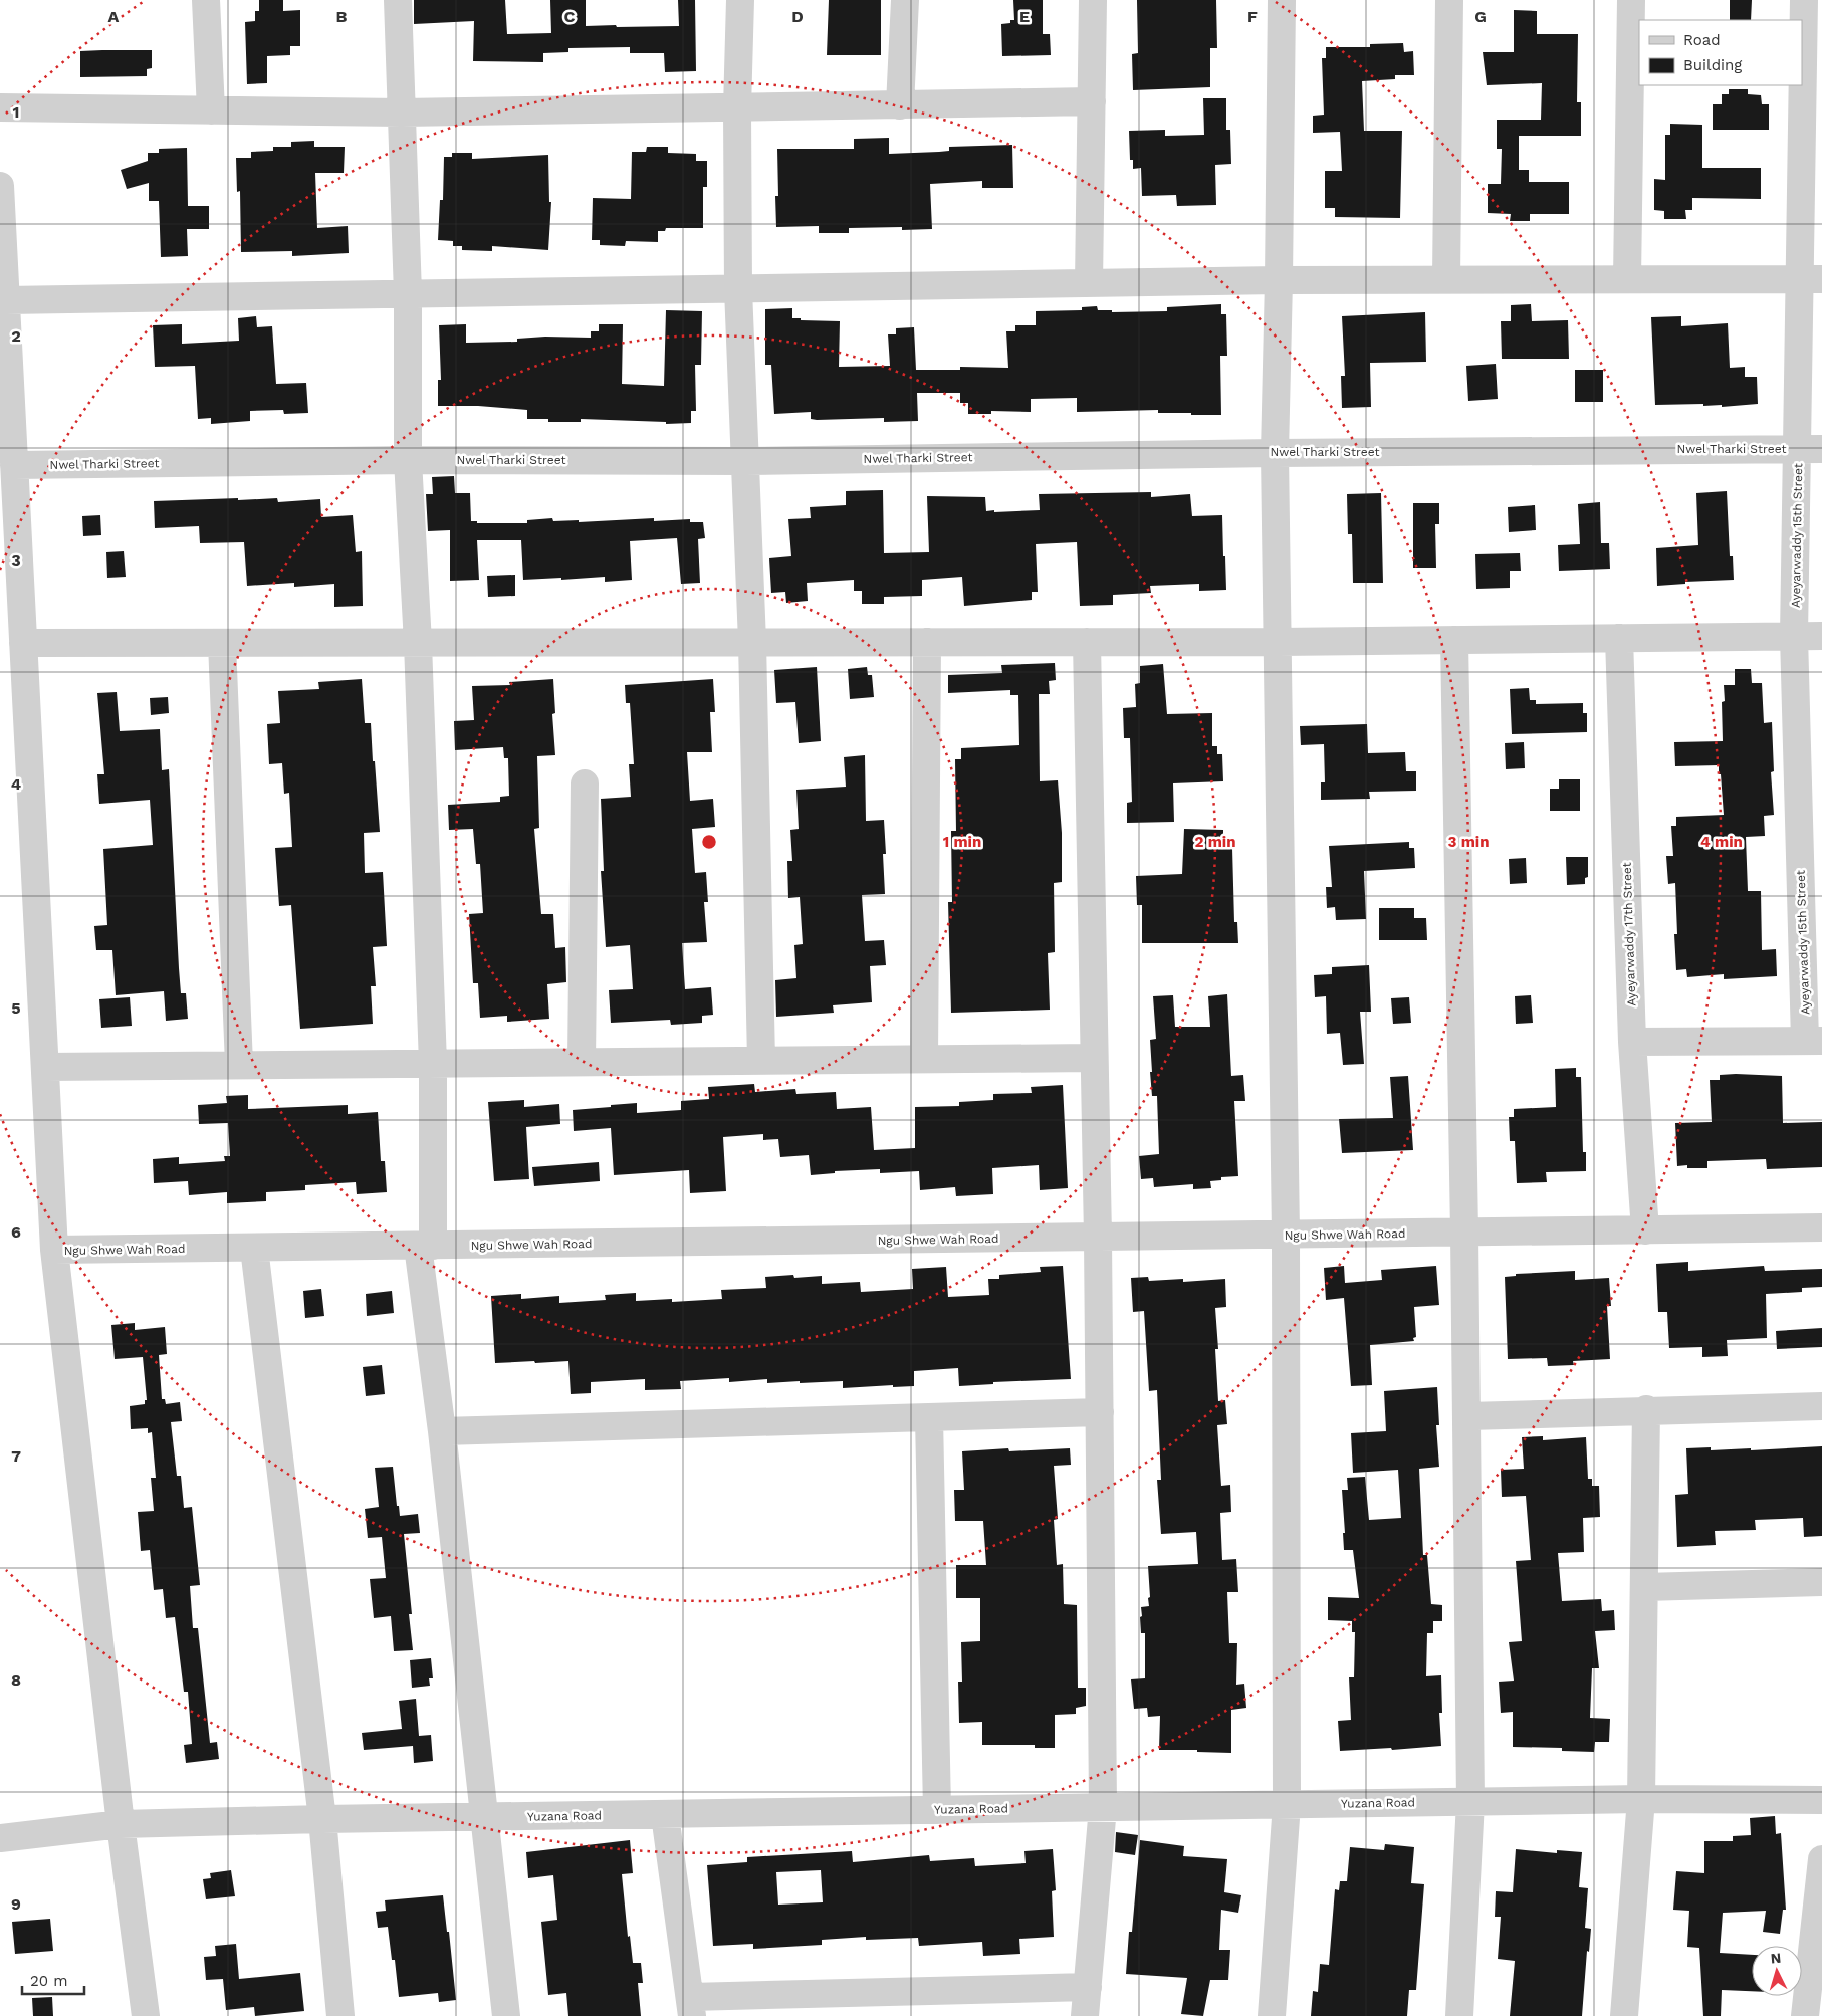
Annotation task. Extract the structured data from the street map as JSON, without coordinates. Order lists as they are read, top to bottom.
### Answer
{
  "streets": {
    "street": [
      "Nwel Tharki Street",
      "Ayeyarwaddy 15th Street",
      "Ayeyarwaddy 17th Street",
      "Ngu Shwe Wah Road",
      "Yuzana Road"
    ]
  },
  "crossings": [
    ["Nwel Tharki Street", "Ayeyarwaddy 15th Street"],
    ["Ayeyarwaddy 17th Street", "Ngu Shwe Wah Road"]
  ],
  "legend": ["Road", "Building"],
  "scale_bar": "20 m",
  "north": "top",
  "grid": {
    "columns": [
      "A",
      "B",
      "C",
      "D",
      "E",
      "F",
      "G"
    ],
    "rows": [
      "1",
      "2",
      "3",
      "4",
      "5",
      "6",
      "7",
      "8",
      "9"
    ]
  },
  "rings": [
    "1 min",
    "2 min",
    "3 min",
    "4 min"
  ]
}
